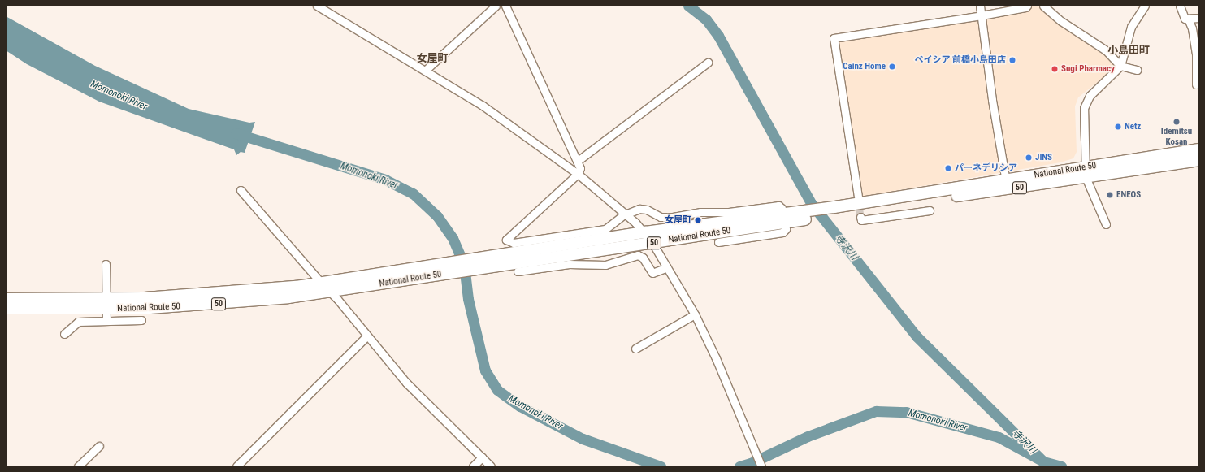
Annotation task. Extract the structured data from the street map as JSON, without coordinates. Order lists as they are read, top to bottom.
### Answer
{
  "streets": {
    "highway": ["National Route 50", "50"]
  },
  "crossings": [
    ["National Route 50", "50"]
  ],
  "districts": ["小島田町", "女屋町"],
  "water": ["Momonoki River", "寺沢川"],
  "places": [
    "ベイシア 前橋小島田店",
    "Cainz Home",
    "Sugi Pharmacy",
    "Idemitsu Kosan",
    "Netz",
    "JINS",
    "パーネデリシア",
    "ENEOS",
    "女屋町"
  ]
}
